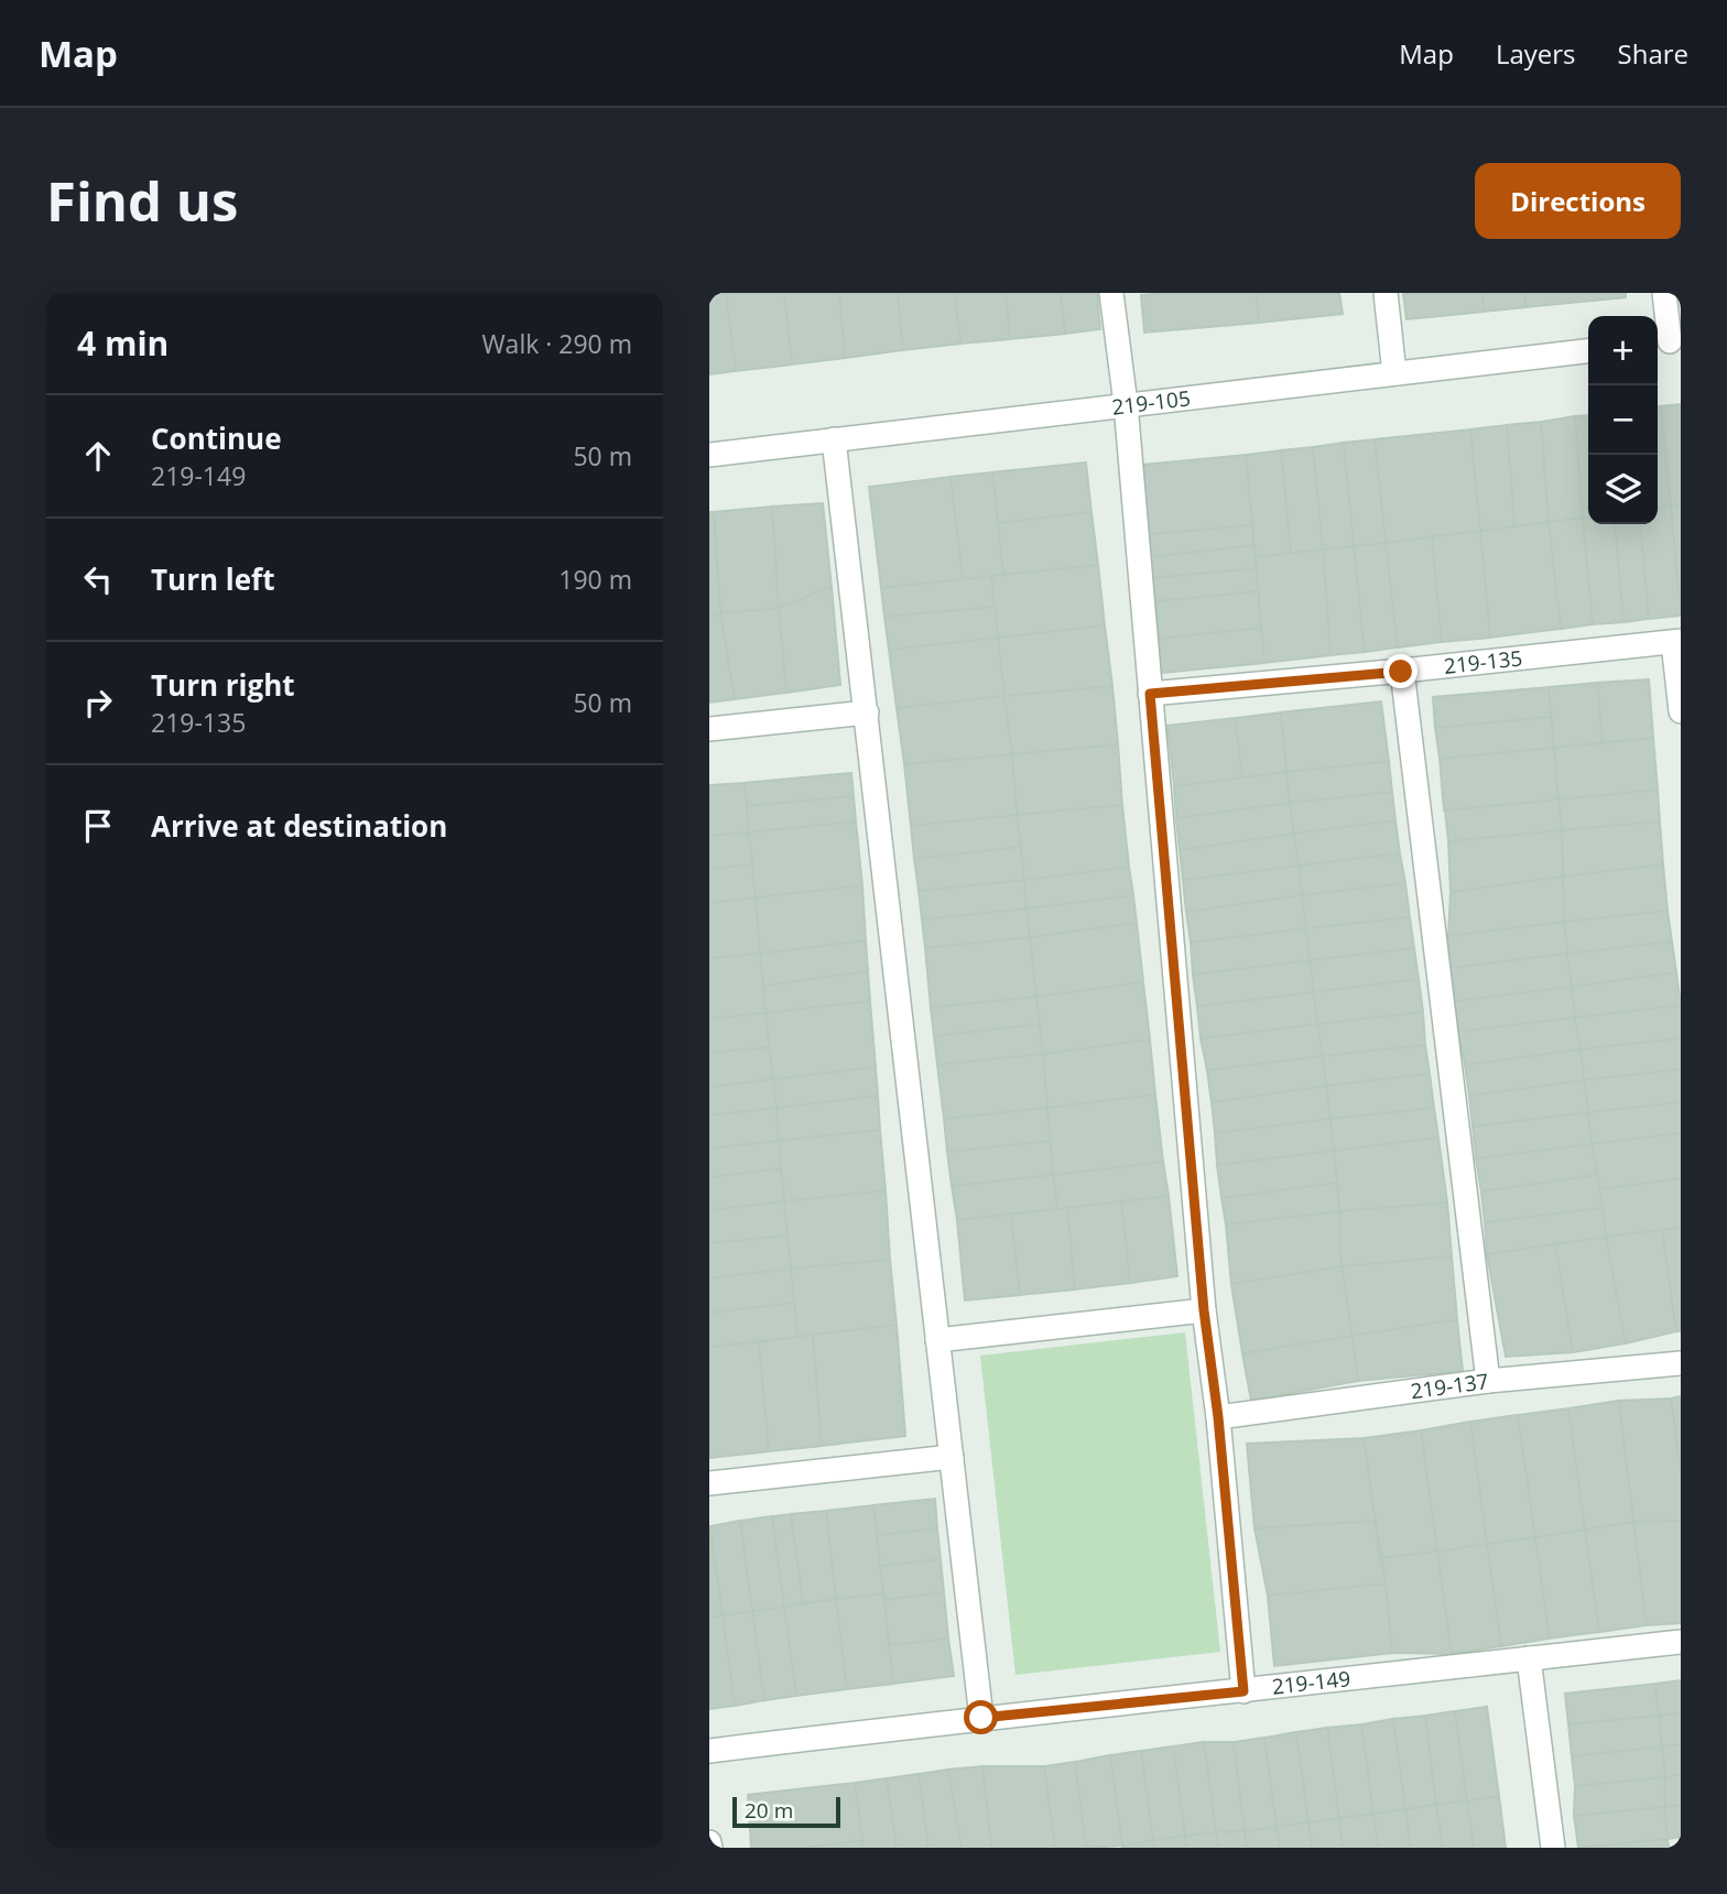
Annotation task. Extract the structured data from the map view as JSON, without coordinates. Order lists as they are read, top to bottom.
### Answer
{
  "streets": {
    "street": [
      "219-105",
      "219-135",
      "219-137",
      "219-149"
    ]
  },
  "scale_bar": "20 m",
  "page": {
    "header": "Map",
    "nav": ["Map", "Layers", "Share"],
    "buttons": "Directions",
    "title": "Find us",
    "heading": ["4 min", "Walk · 290 m"],
    "map_buttons": ["+", "−"],
    "list": [
      ["Continue", "219-149", "50 m"],
      ["Turn left", "190 m"],
      ["Turn right", "219-135", "50 m"],
      "Arrive at destination"
    ],
    "scale": "20 m"
  }
}
